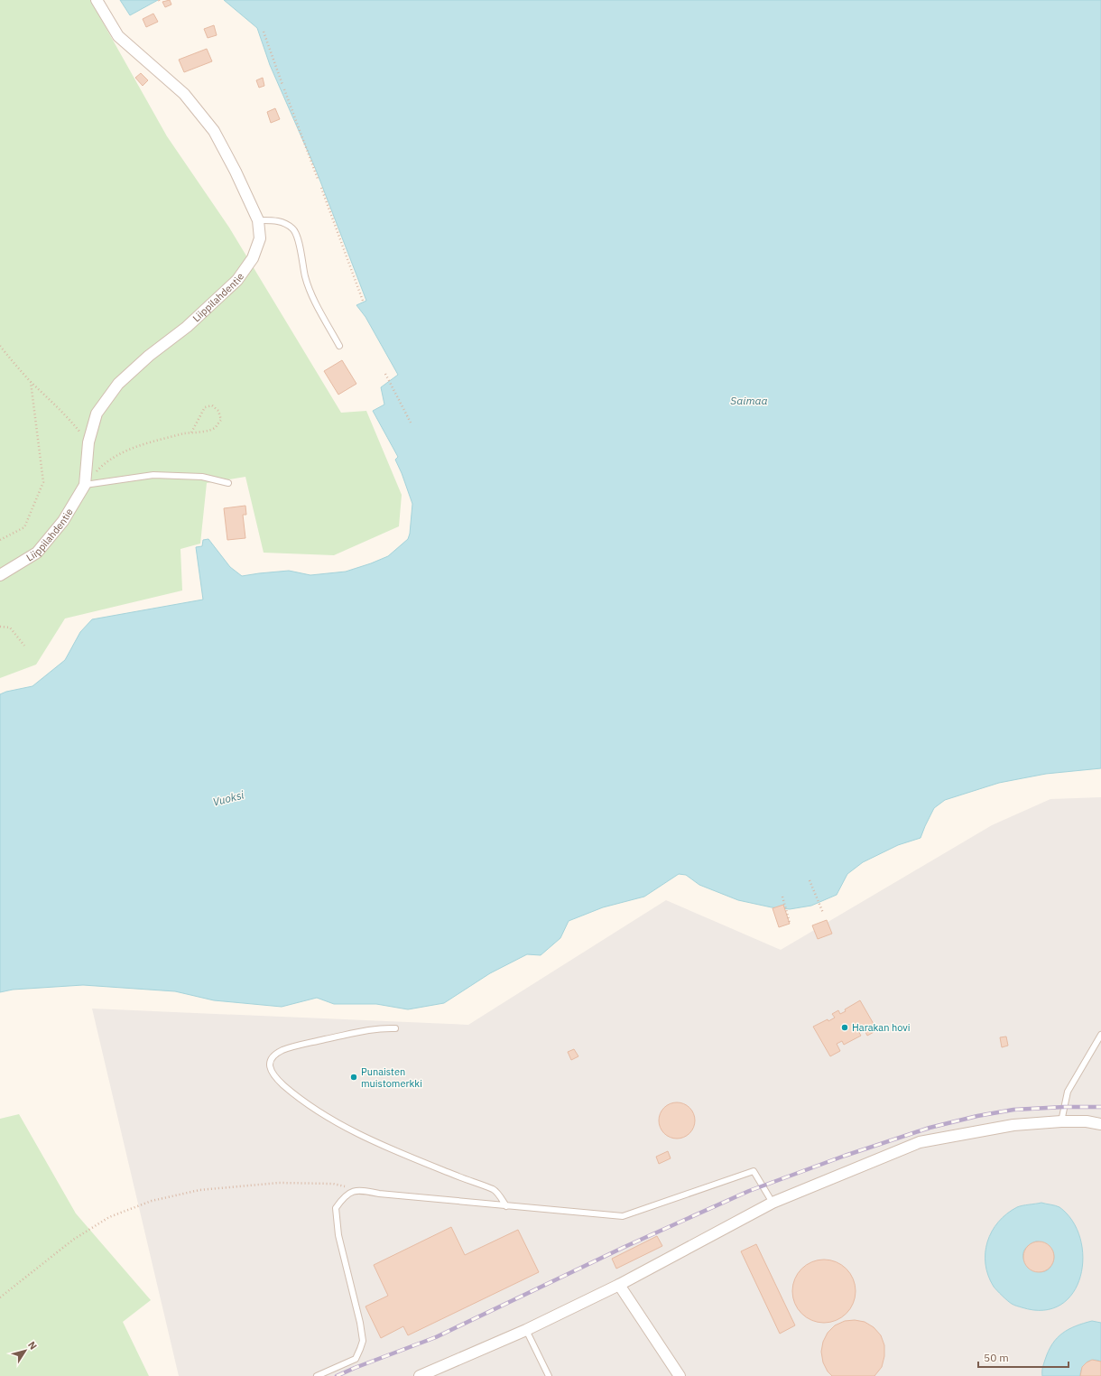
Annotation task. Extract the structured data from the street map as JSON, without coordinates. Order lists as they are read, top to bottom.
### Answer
{
  "streets": {
    "street": ["Liippilahdentie"]
  },
  "water": ["Saimaa", "Vuoksi"],
  "places": ["Harakan hovi", "Punaisten muistomerkki"],
  "scale_bar": "50 m",
  "north": "top right"
}
